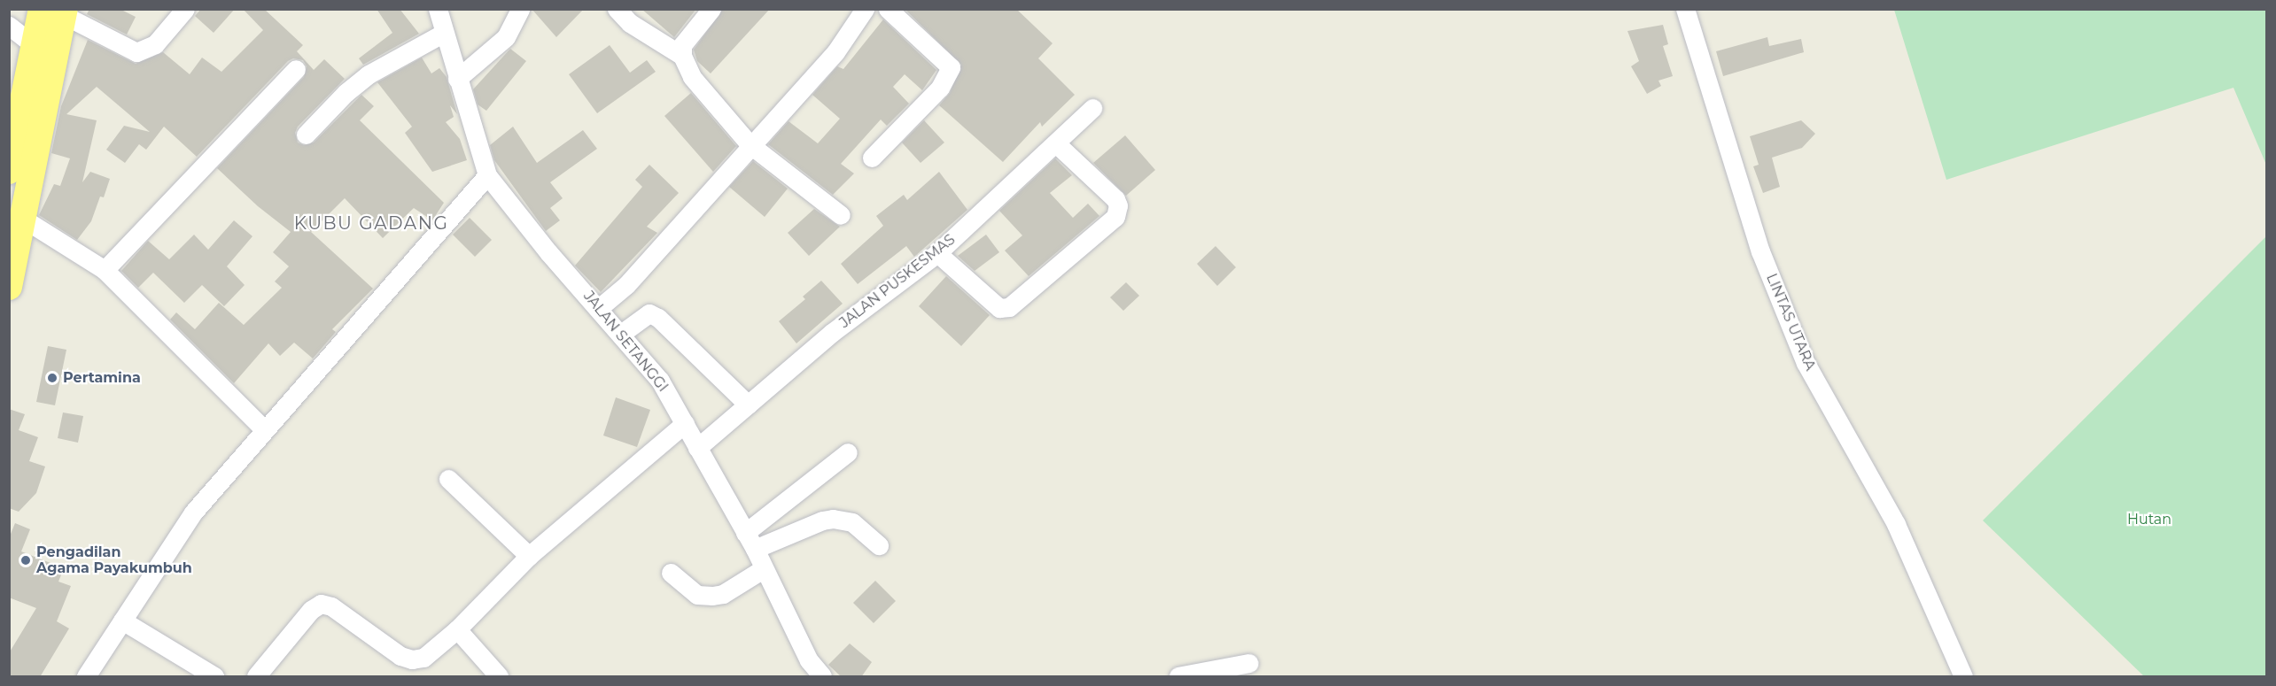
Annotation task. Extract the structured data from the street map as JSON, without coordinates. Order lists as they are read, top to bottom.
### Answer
{
  "streets": {
    "street": ["JALAN PUSKESMAS", "LINTAS UTARA", "JALAN SETANGGI"]
  },
  "crossings": [
    ["JALAN PUSKESMAS", "JALAN SETANGGI"]
  ],
  "districts": ["KUBU GADANG"],
  "parks": ["Hutan"],
  "places": ["Pertamina", "Pengadilan Agama Payakumbuh"]
}
